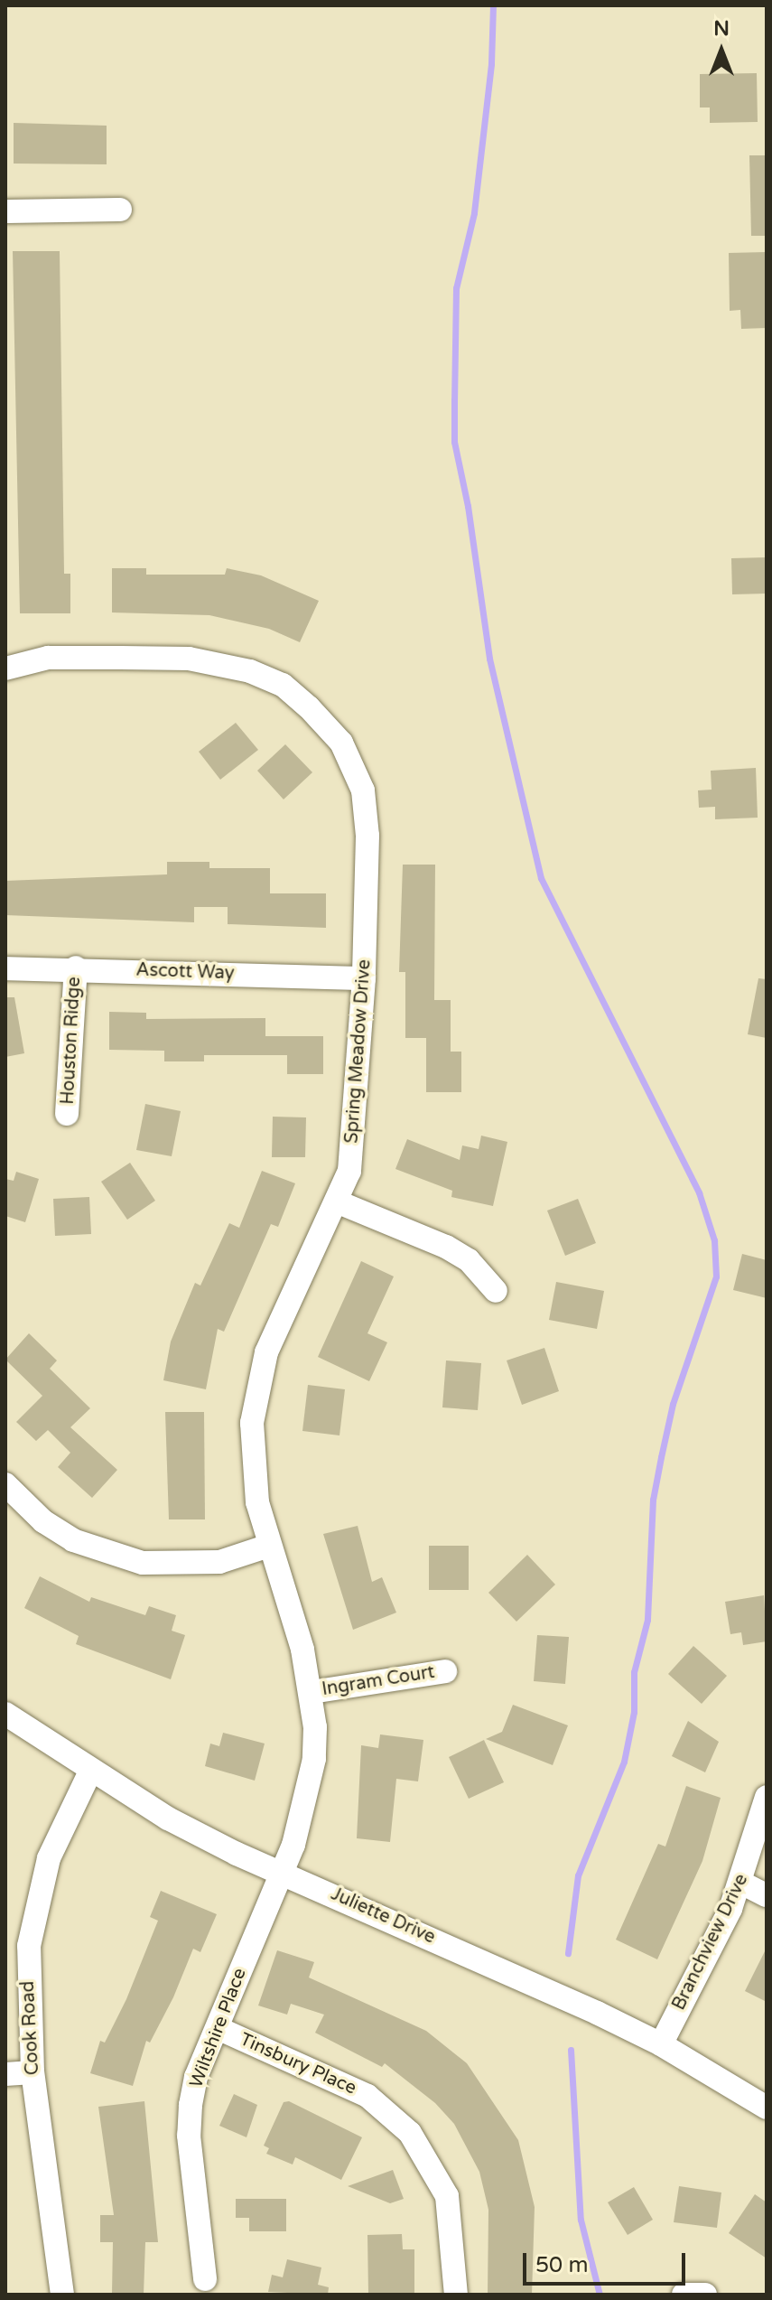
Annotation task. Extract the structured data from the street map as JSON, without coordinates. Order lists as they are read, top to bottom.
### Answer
{
  "streets": {
    "street": [
      "Ascott Way",
      "Houston Ridge",
      "Spring Meadow Drive",
      "Ingram Court",
      "Juliette Drive",
      "Branchview Drive",
      "Cook Road",
      "Wiltshire Place",
      "Tinsbury Place"
    ]
  },
  "crossings": [
    ["Ascott Way", "Houston Ridge"],
    ["Ascott Way", "Spring Meadow Drive"],
    ["Spring Meadow Drive", "Ingram Court"],
    ["Spring Meadow Drive", "Juliette Drive"],
    ["Spring Meadow Drive", "Wiltshire Place"],
    ["Juliette Drive", "Branchview Drive"],
    ["Juliette Drive", "Cook Road"],
    ["Juliette Drive", "Wiltshire Place"],
    ["Wiltshire Place", "Tinsbury Place"]
  ],
  "scale_bar": "50 m",
  "north": "top"
}
